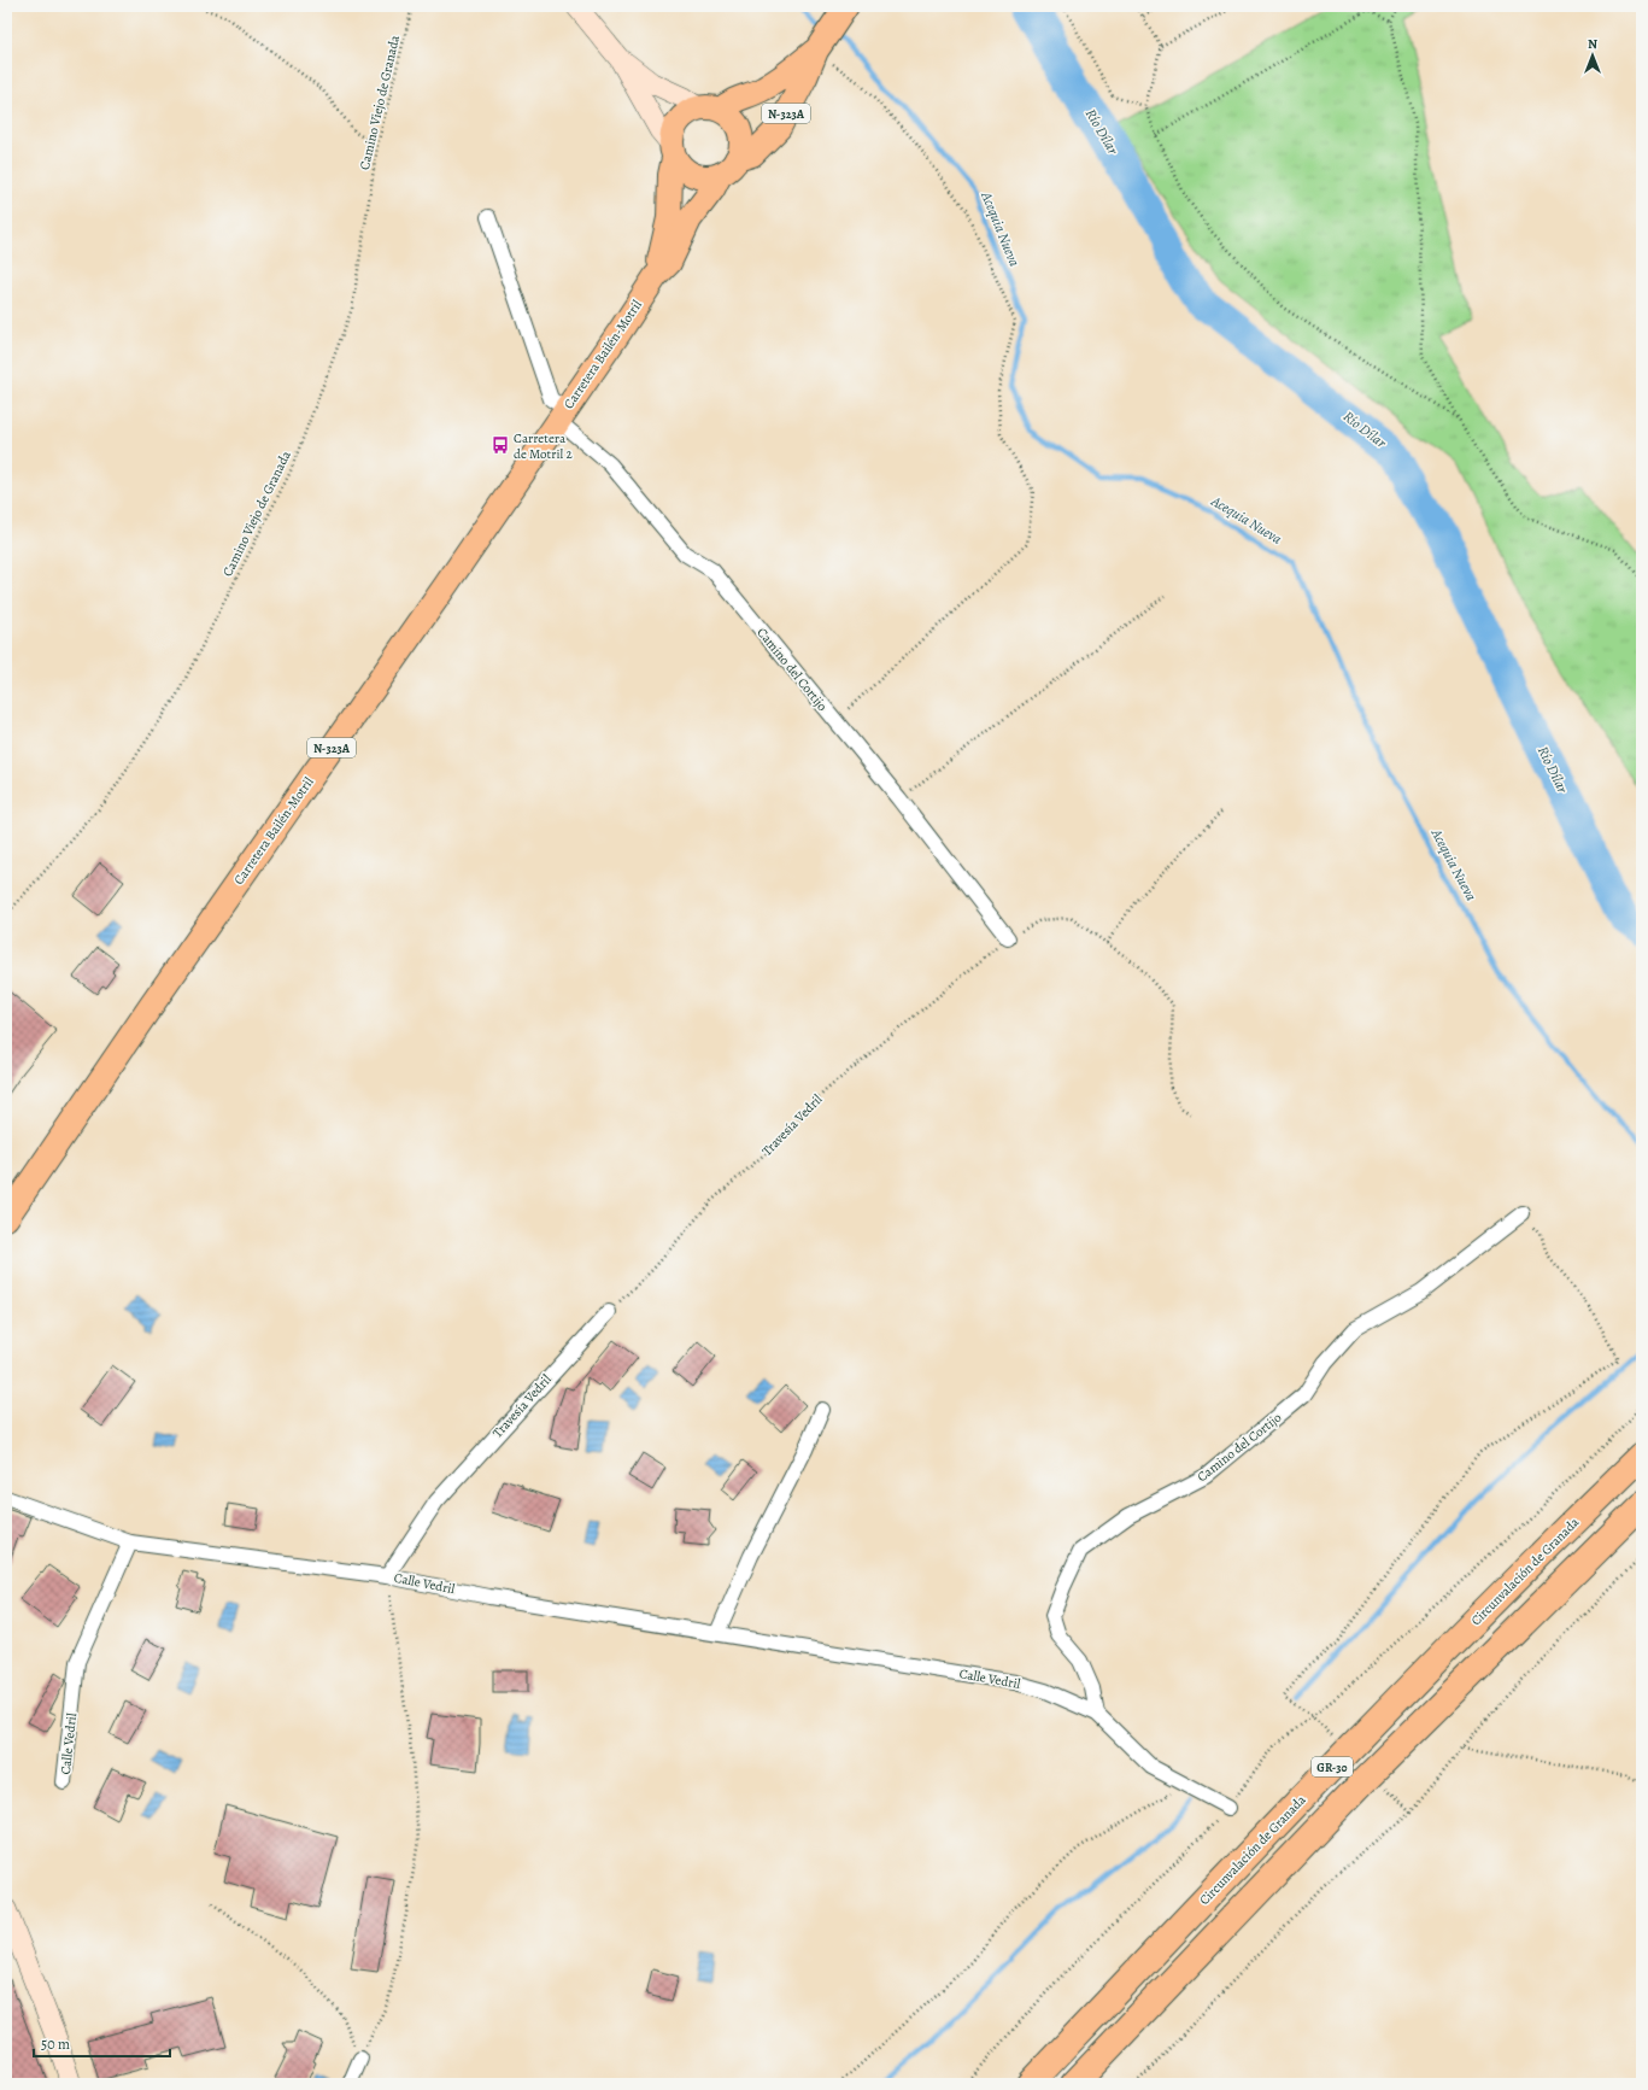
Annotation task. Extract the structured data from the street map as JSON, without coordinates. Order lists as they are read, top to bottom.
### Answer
{
  "streets": {
    "highway": ["Circunvalación de Granada", "GR-30"],
    "main road": ["N-323A", "Carretera Bailén-Motril"],
    "street": ["Camino del Cortijo", "Travesía Vedril", "Calle Vedril"],
    "path": ["Camino Viejo de Granada"]
  },
  "crossings": [
    ["N-323A", "Carretera Bailén-Motril"],
    ["Carretera Bailén-Motril", "Camino del Cortijo"],
    ["Camino del Cortijo", "Travesía Vedril"],
    ["Camino del Cortijo", "Calle Vedril"],
    ["Travesía Vedril", "Calle Vedril"]
  ],
  "water": ["Río Dílar", "Acequia Nueva"],
  "places": {
    "bus stop": ["Carretera de Motril 2"]
  },
  "scale_bar": "50 m",
  "north": "top"
}
